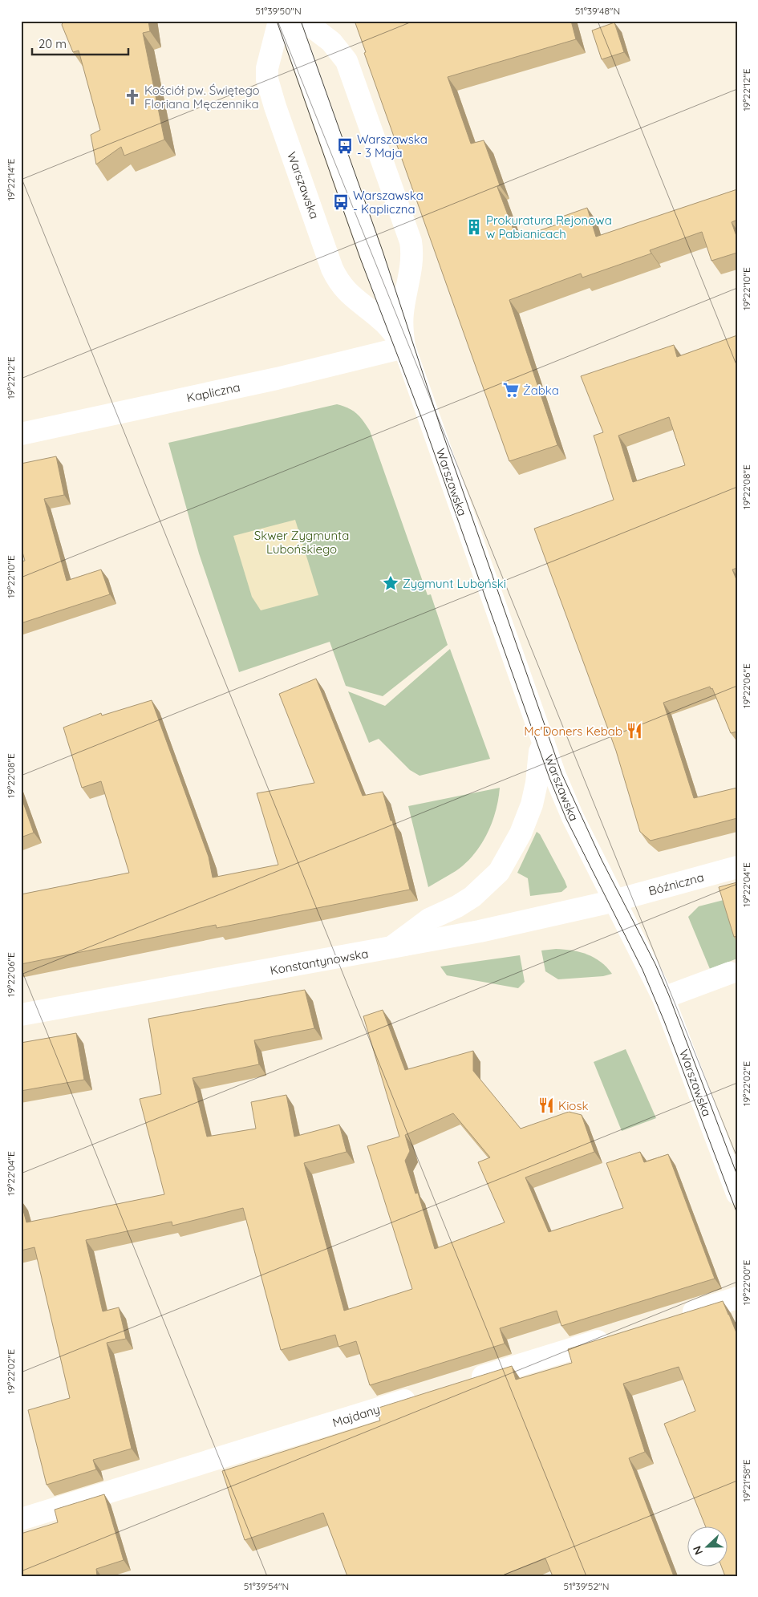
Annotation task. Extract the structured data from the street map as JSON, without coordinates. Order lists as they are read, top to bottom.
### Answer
{
  "streets": {
    "street": [
      "Warszawska",
      "Kapliczna",
      "Bóźniczna",
      "Konstantynowska",
      "Majdany"
    ]
  },
  "crossings": [
    ["Warszawska", "Kapliczna"],
    ["Warszawska", "Bóźniczna"],
    ["Warszawska", "Konstantynowska"],
    ["Bóźniczna", "Konstantynowska"]
  ],
  "parks": ["Skwer Zygmunta Lubońskiego"],
  "places": {
    "church": ["Kościół pw. Świętego Floriana Męczennika"],
    "bus stop": ["Warszawska - 3 Maja", "Warszawska - Kapliczna"],
    "building": ["Prokuratura Rejonowa w Pabianicach"],
    "supermarket": ["Żabka"],
    "place": ["Zygmunt Luboński"],
    "restaurant": ["Mc'Doners Kebab", "Kiosk"]
  },
  "scale_bar": "20 m",
  "north": "left",
  "coordinates": [
    "51°39'50\"N",
    "51°39'48\"N",
    "19°22'12\"E",
    "19°22'14\"E",
    "19°22'10\"E",
    "19°22'08\"E",
    "19°22'06\"E",
    "19°22'04\"E",
    "19°22'02\"E",
    "19°22'00\"E",
    "19°21'58\"E",
    "51°39'54\"N",
    "51°39'52\"N"
  ]
}
